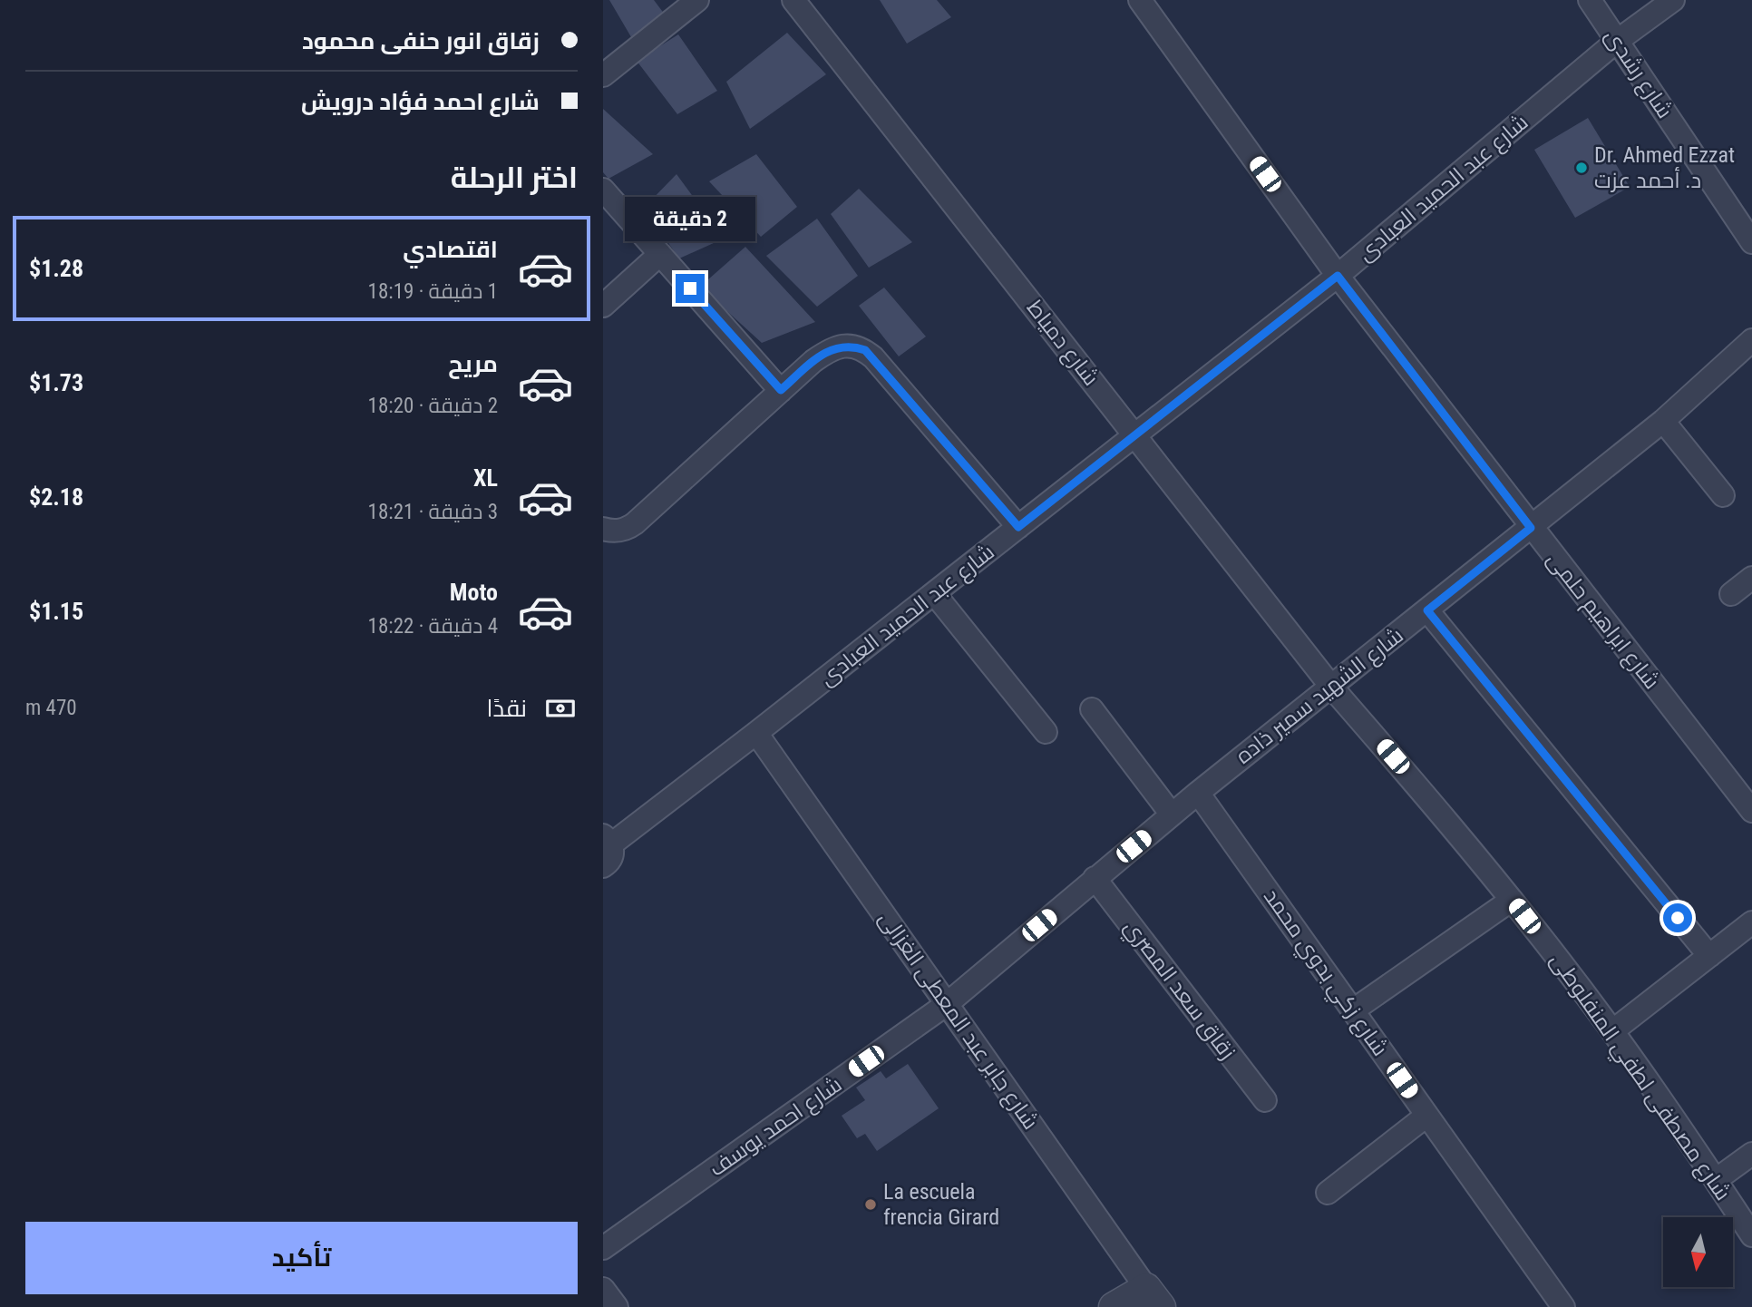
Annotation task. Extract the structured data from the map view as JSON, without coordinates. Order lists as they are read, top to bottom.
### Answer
{
  "streets": {
    "street": [
      "شارع رشدى",
      "شارع عبد الحميد العبادى",
      "شارع دمياط",
      "شارع ابراهيم حلمى",
      "شارع الشهيد سمير ذاده",
      "شارع زكي بدوي محمد",
      "زقاق سعد المصري",
      "شارع جابر عبد المعطى الغزالى",
      "شارع مصطفى لطفي المنفلوطى",
      "شارع احمد يوسف"
    ]
  },
  "crossings": [
    ["شارع رشدى", "شارع عبد الحميد العبادى"],
    ["شارع عبد الحميد العبادى", "شارع دمياط"],
    ["شارع عبد الحميد العبادى", "شارع ابراهيم حلمى"],
    ["شارع عبد الحميد العبادى", "شارع جابر عبد المعطى الغزالى"],
    ["شارع دمياط", "شارع الشهيد سمير ذاده"],
    ["شارع دمياط", "شارع مصطفى لطفي المنفلوطى"],
    ["شارع ابراهيم حلمى", "شارع الشهيد سمير ذاده"],
    ["شارع الشهيد سمير ذاده", "شارع زكي بدوي محمد"],
    ["شارع الشهيد سمير ذاده", "زقاق سعد المصري"],
    ["شارع الشهيد سمير ذاده", "شارع جابر عبد المعطى الغزالى"],
    ["شارع الشهيد سمير ذاده", "شارع مصطفى لطفي المنفلوطى"],
    ["شارع الشهيد سمير ذاده", "شارع احمد يوسف"],
    ["شارع جابر عبد المعطى الغزالى", "شارع احمد يوسف"]
  ],
  "places": ["Dr. Ahmed Ezzat د. أحمد عزت", "La escuela frencia Girard"],
  "north": "bottom",
  "page": {
    "banner": ["زقاق انور حنفى محمود", "شارع احمد فؤاد درويش"],
    "heading": "اختر الرحلة",
    "bubble": "2 دقيقة",
    "list": [
      {
        "name": "اقتصادي",
        "note": "1 دقيقة · 18:19",
        "value": "$1.28"
      },
      {
        "name": "مريح",
        "note": "2 دقيقة · 18:20",
        "value": "$1.73"
      },
      {
        "name": "XL",
        "note": "3 دقيقة · 18:21",
        "value": "$2.18"
      },
      {
        "name": "Moto",
        "note": "4 دقيقة · 18:22",
        "value": "$1.15"
      }
    ],
    "pay": ["نقدًا", "470 m"],
    "buttons": "تأكيد"
  }
}
